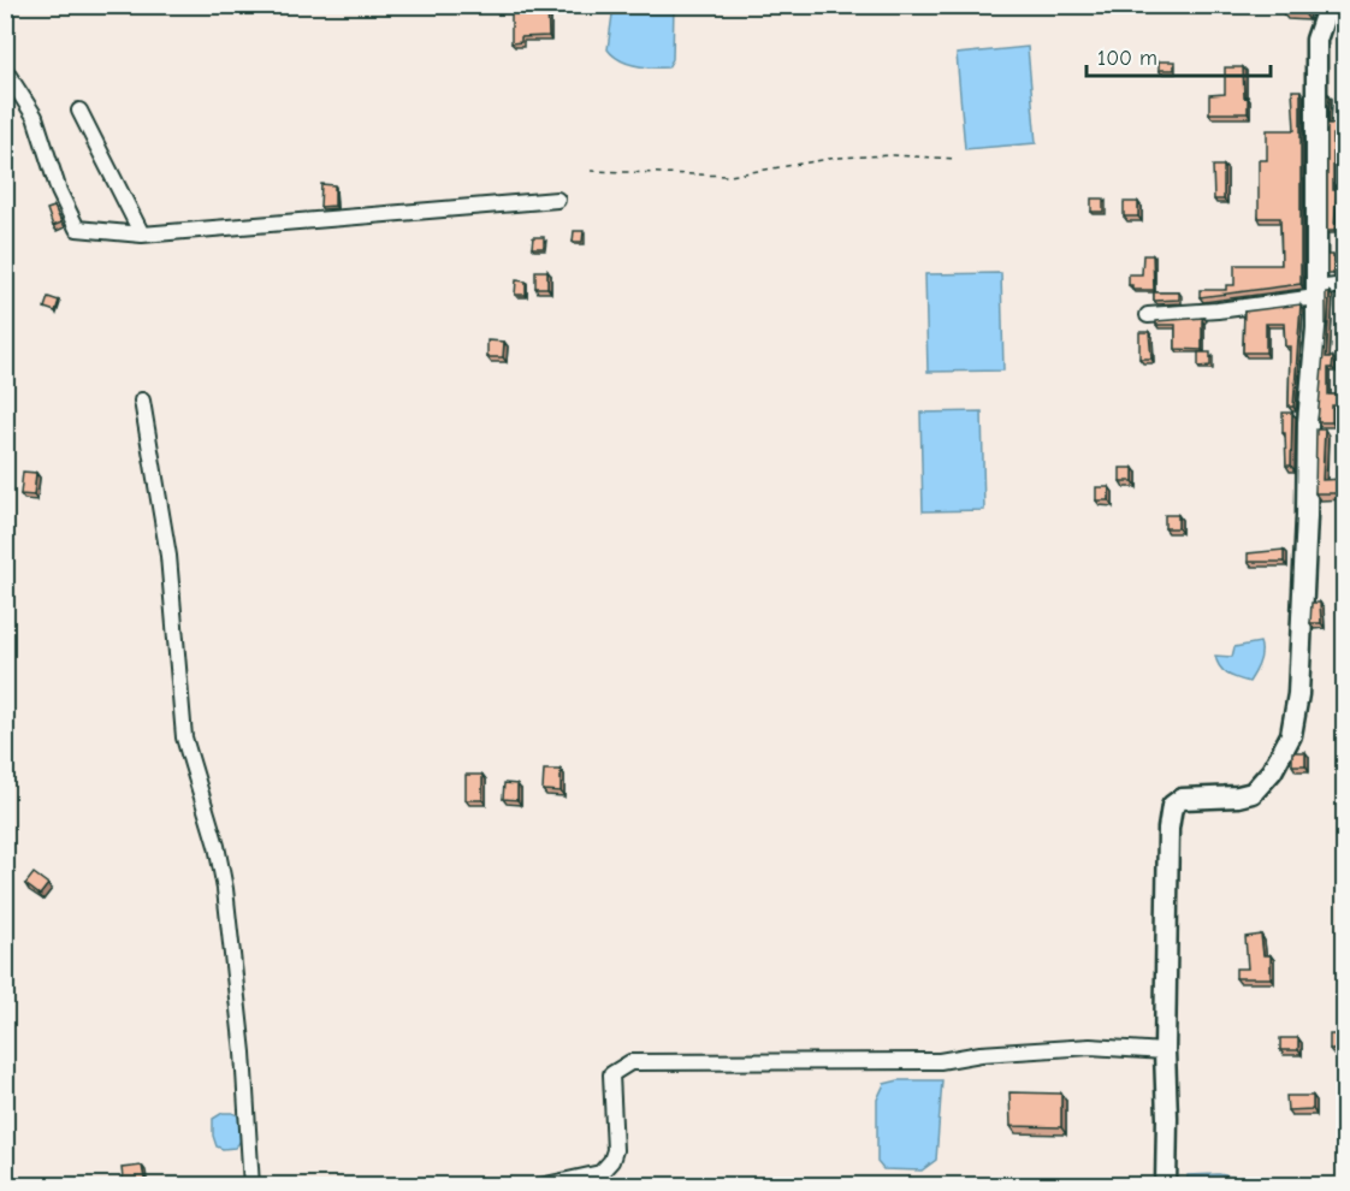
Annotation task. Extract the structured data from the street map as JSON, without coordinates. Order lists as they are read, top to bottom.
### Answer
{
  "scale_bar": "100 m"
}
